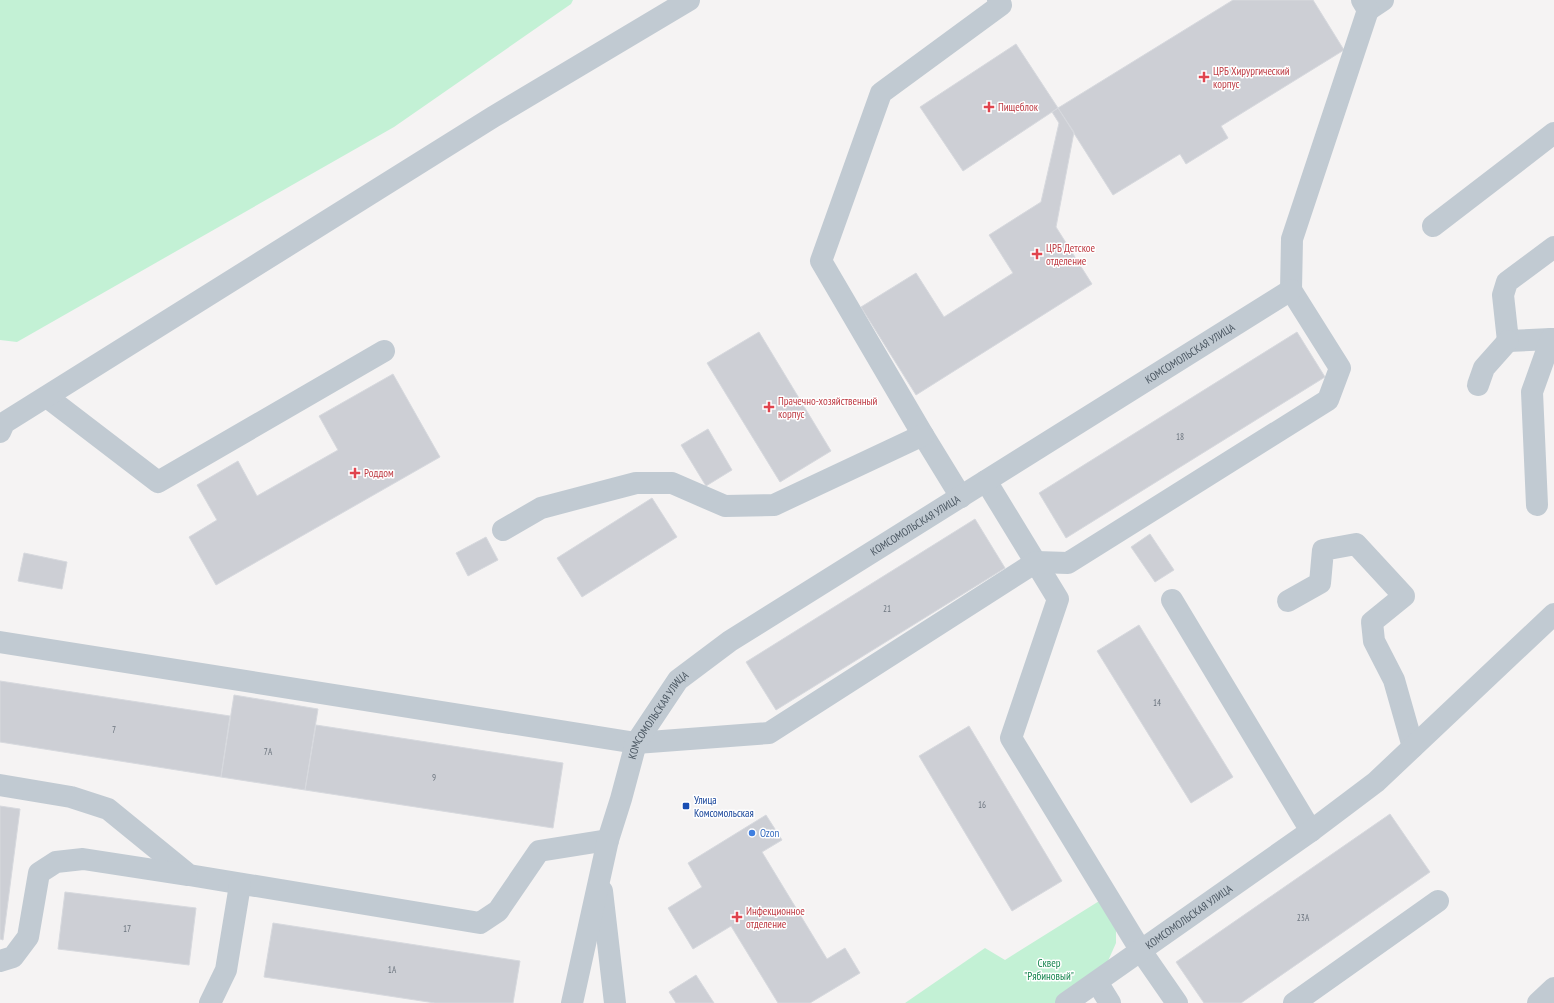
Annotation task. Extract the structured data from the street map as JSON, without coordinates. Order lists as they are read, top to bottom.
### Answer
{
  "streets": {
    "street": ["КОМСОМОЛЬСКАЯ УЛИЦА"]
  },
  "parks": ["Сквер \"Рябиновый\""],
  "places": {
    "health": [
      "ЦРБ Хирургический корпус",
      "Пищеблок",
      "ЦРБ Детское отделение",
      "Прачечно-хозяйственный корпус",
      "Роддом",
      "Инфекционное отделение"
    ],
    "transit": ["Улица Комсомольская"],
    "other": ["Ozon"]
  },
  "house_numbers": [
    "18",
    "21",
    "14",
    "7",
    "7А",
    "9",
    "16",
    "23А",
    "17",
    "1А"
  ]
}
